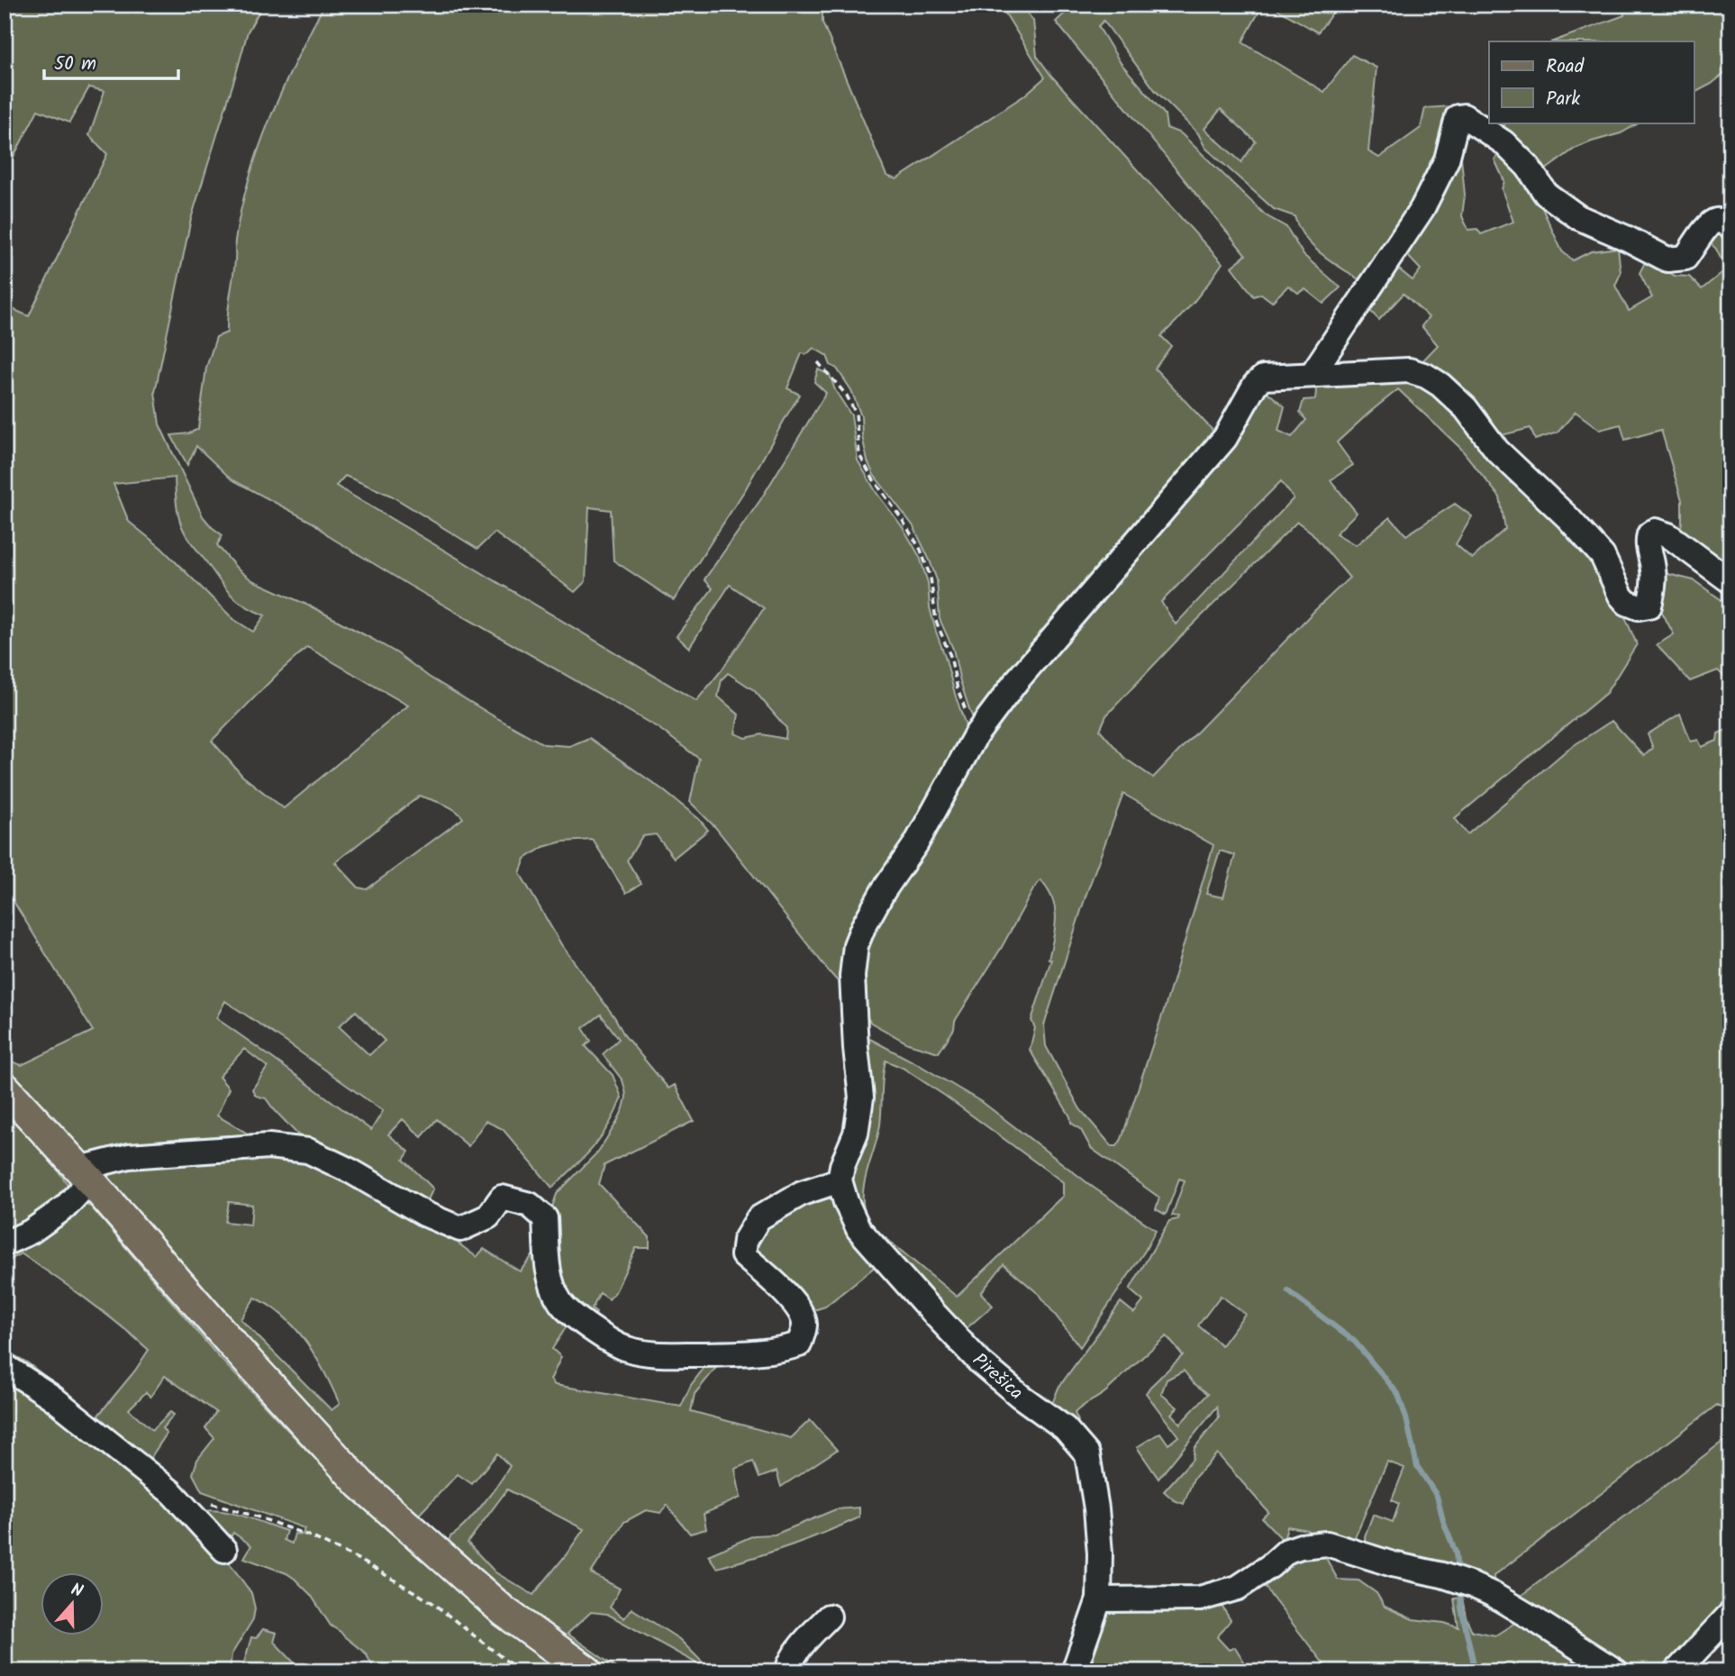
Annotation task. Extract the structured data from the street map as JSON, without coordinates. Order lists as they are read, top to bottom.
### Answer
{
  "streets": {
    "street": ["Pirešica"]
  },
  "legend": ["Road", "Park"],
  "scale_bar": "50 m",
  "north": "top"
}
